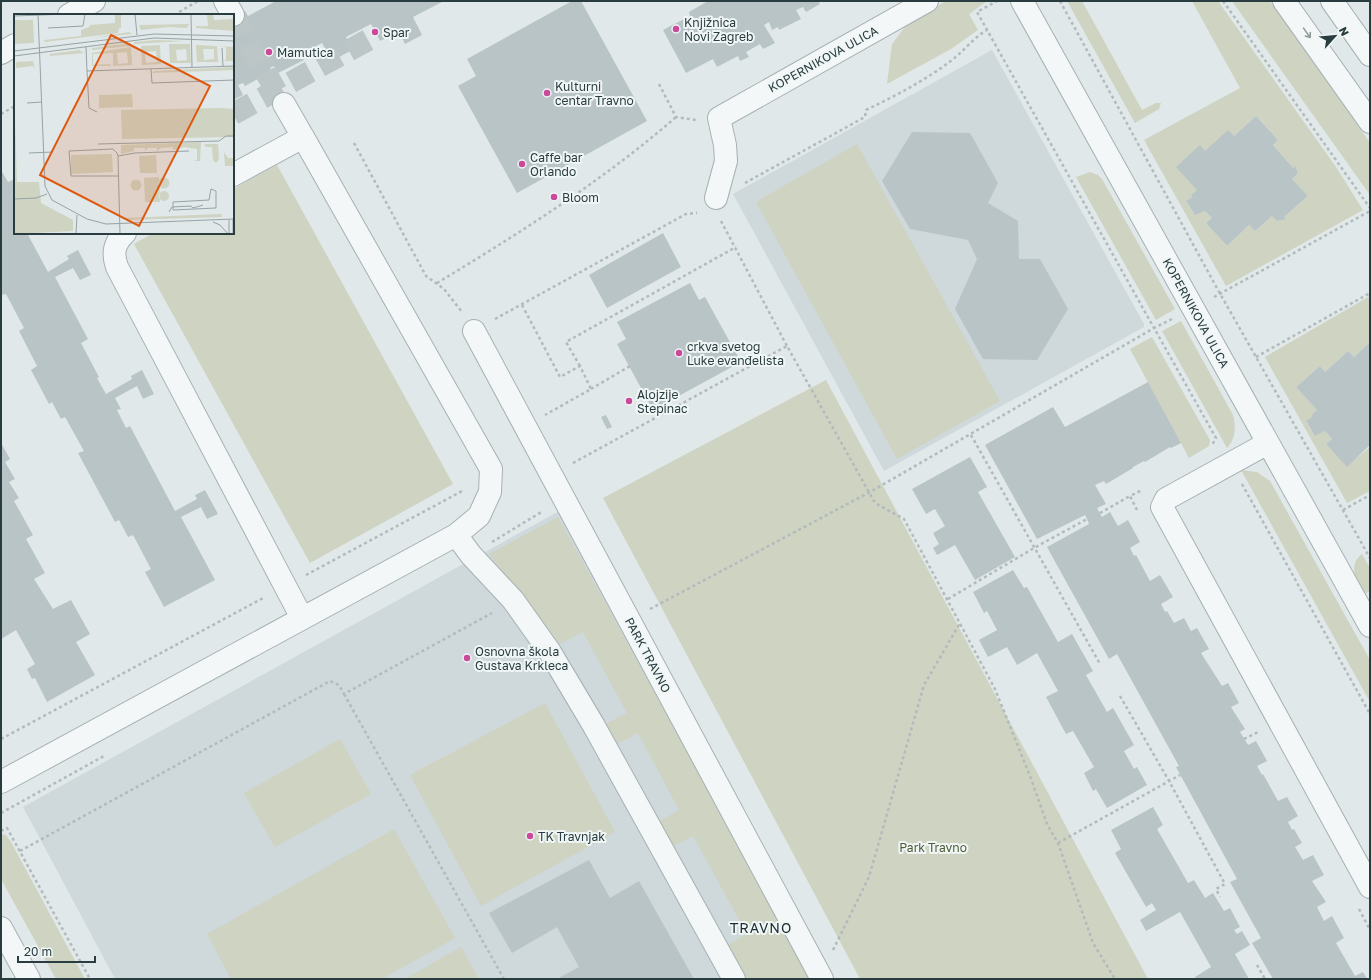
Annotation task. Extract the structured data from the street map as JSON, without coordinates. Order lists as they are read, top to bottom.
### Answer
{
  "streets": {
    "street": ["KOPERNIKOVA ULICA", "PARK TRAVNO"]
  },
  "districts": ["TRAVNO"],
  "parks": ["Park Travno"],
  "places": [
    "Knjižnica Novi Zagreb",
    "Spar",
    "Mamutica",
    "Kulturni centar Travno",
    "Caffe bar Orlando",
    "Bloom",
    "crkva svetog Luke evanđelista",
    "Alojzije Stepinac",
    "Osnovna škola Gustava Krkleca",
    "TK Travnjak"
  ],
  "scale_bar": "20 m",
  "north": "top right"
}
